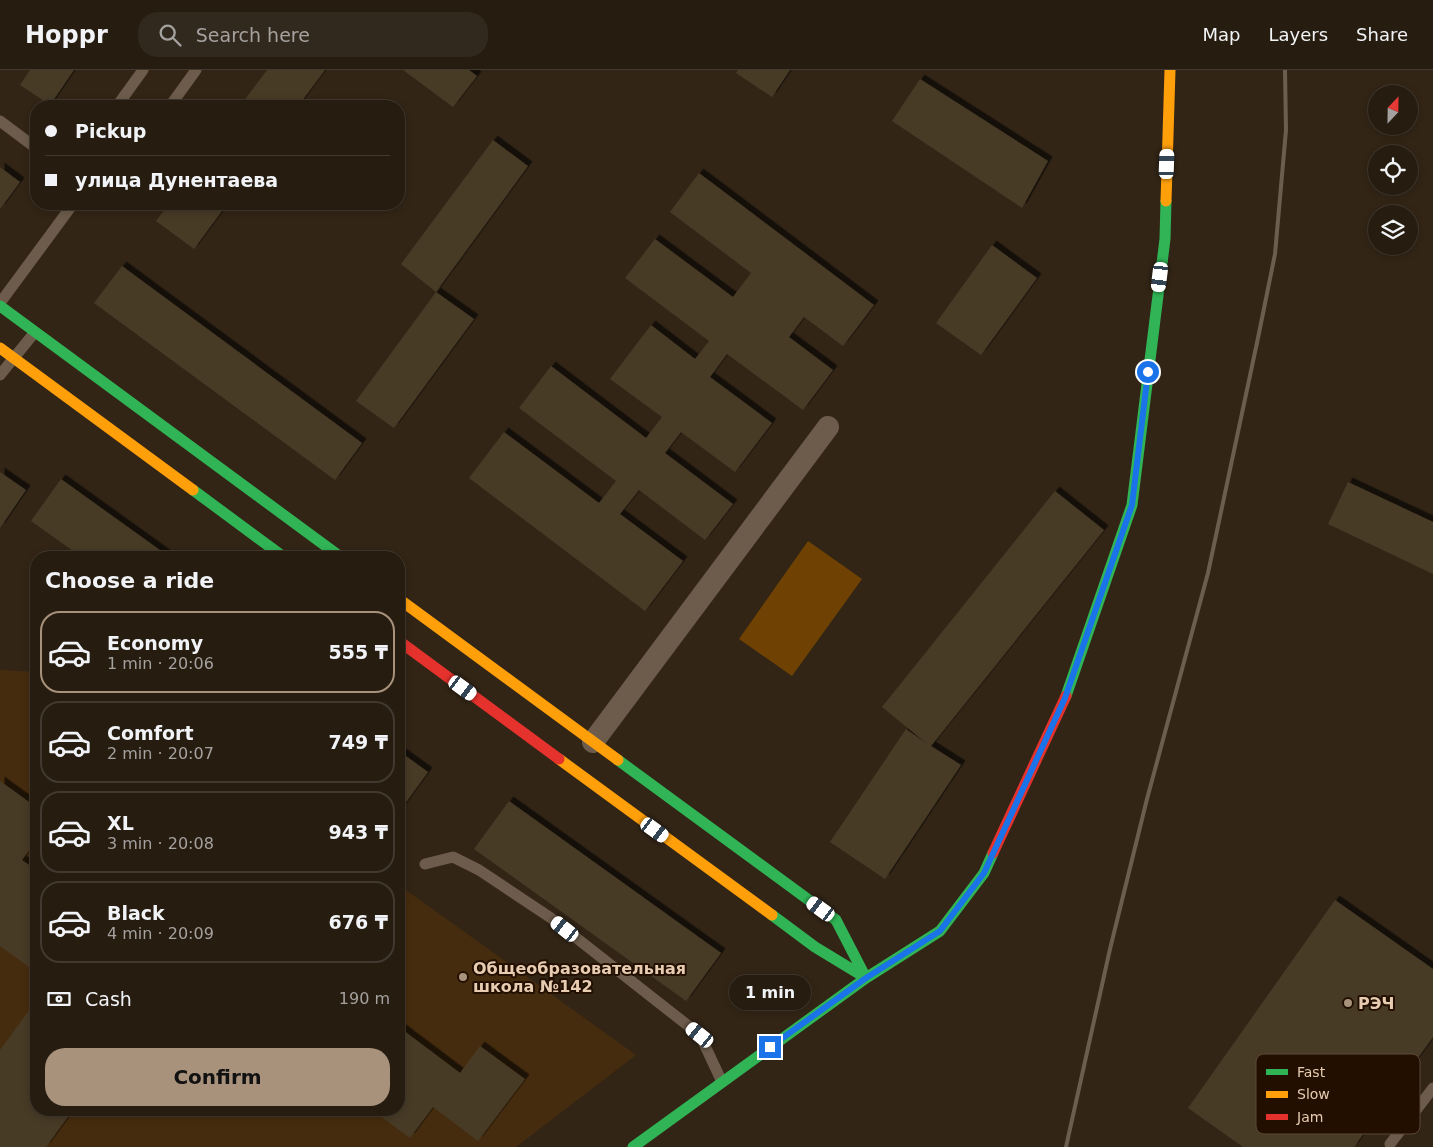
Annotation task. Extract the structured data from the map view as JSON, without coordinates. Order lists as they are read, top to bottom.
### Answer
{
  "places": ["Общеобразовательная школа №142", "РЭЧ"],
  "legend": ["Fast", "Slow", "Jam"],
  "north": "top",
  "page": {
    "header": "Hoppr",
    "search": "Search here",
    "nav": ["Map", "Layers", "Share"],
    "banner": ["Pickup", "улица Дунентаева"],
    "heading": "Choose a ride",
    "list": [
      {
        "name": "Economy",
        "note": "1 min · 20:06",
        "value": "555 ₸"
      },
      {
        "name": "Comfort",
        "note": "2 min · 20:07",
        "value": "749 ₸"
      },
      {
        "name": "XL",
        "note": "3 min · 20:08",
        "value": "943 ₸"
      },
      {
        "name": "Black",
        "note": "4 min · 20:09",
        "value": "676 ₸"
      }
    ],
    "pay": ["Cash", "190 m"],
    "bubble": "1 min",
    "buttons": "Confirm"
  }
}
